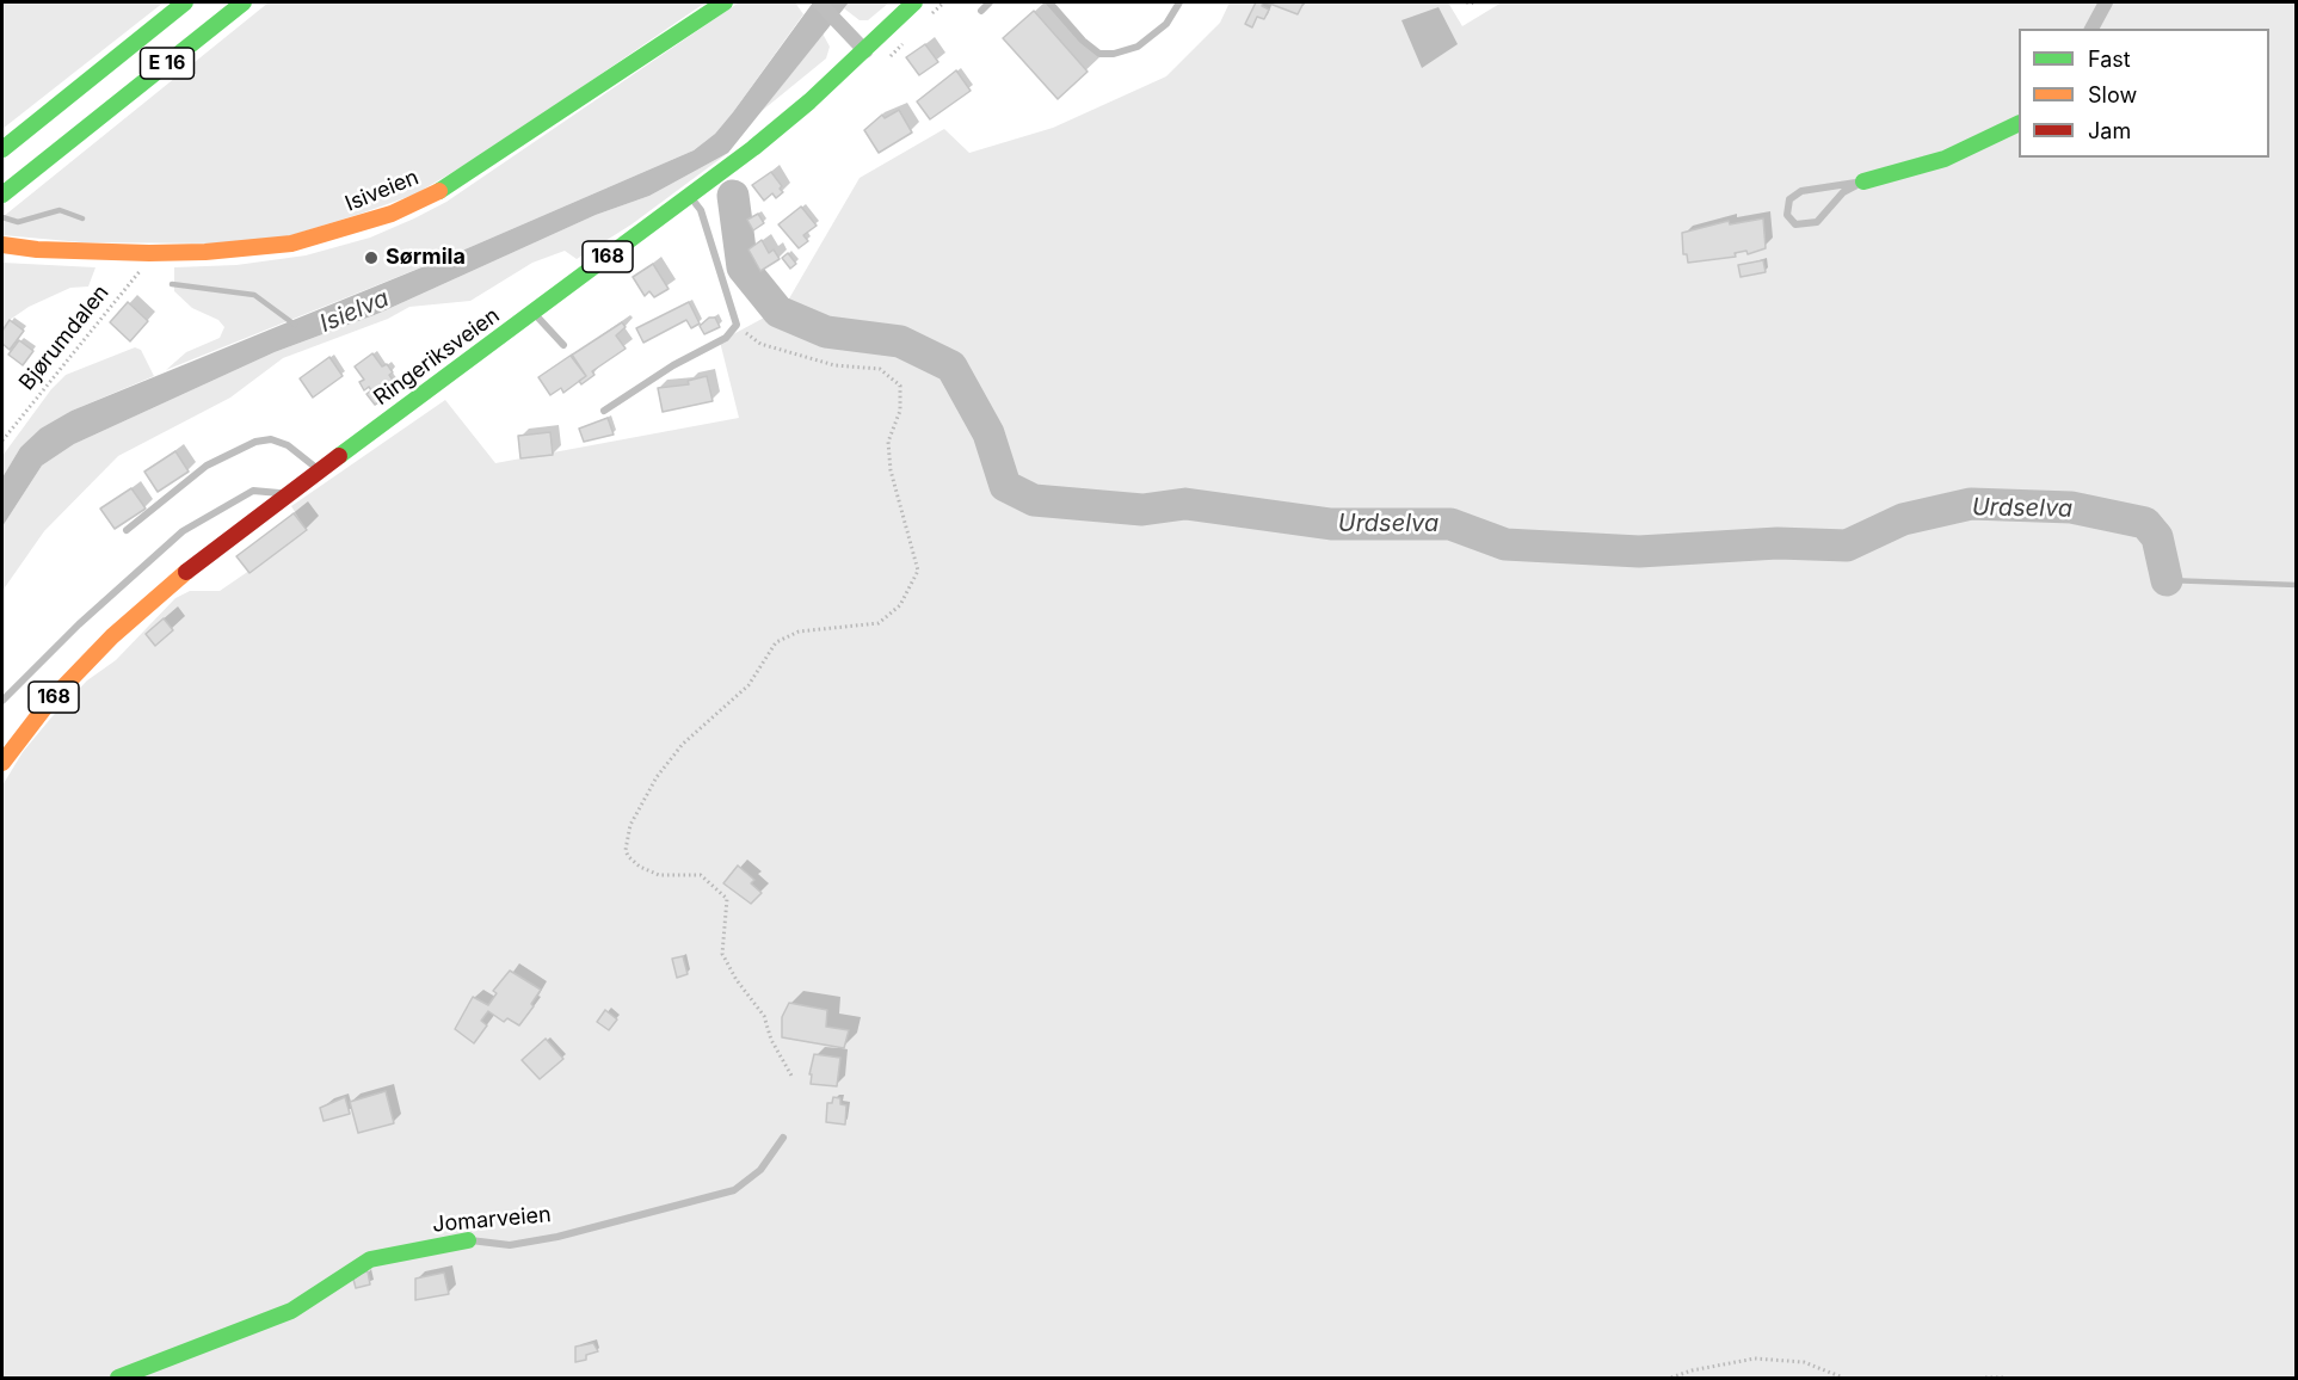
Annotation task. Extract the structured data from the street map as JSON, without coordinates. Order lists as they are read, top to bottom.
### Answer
{
  "streets": {
    "main road": [
      "E 16",
      "Isiveien",
      "168",
      "Ringeriksveien",
      "Jomarveien"
    ],
    "path": ["Bjørumdalen"]
  },
  "crossings": [
    ["Isiveien", "Bjørumdalen"]
  ],
  "water": ["Isielva", "Urdselva"],
  "places": ["Sørmila"],
  "legend": ["Fast", "Slow", "Jam"]
}
